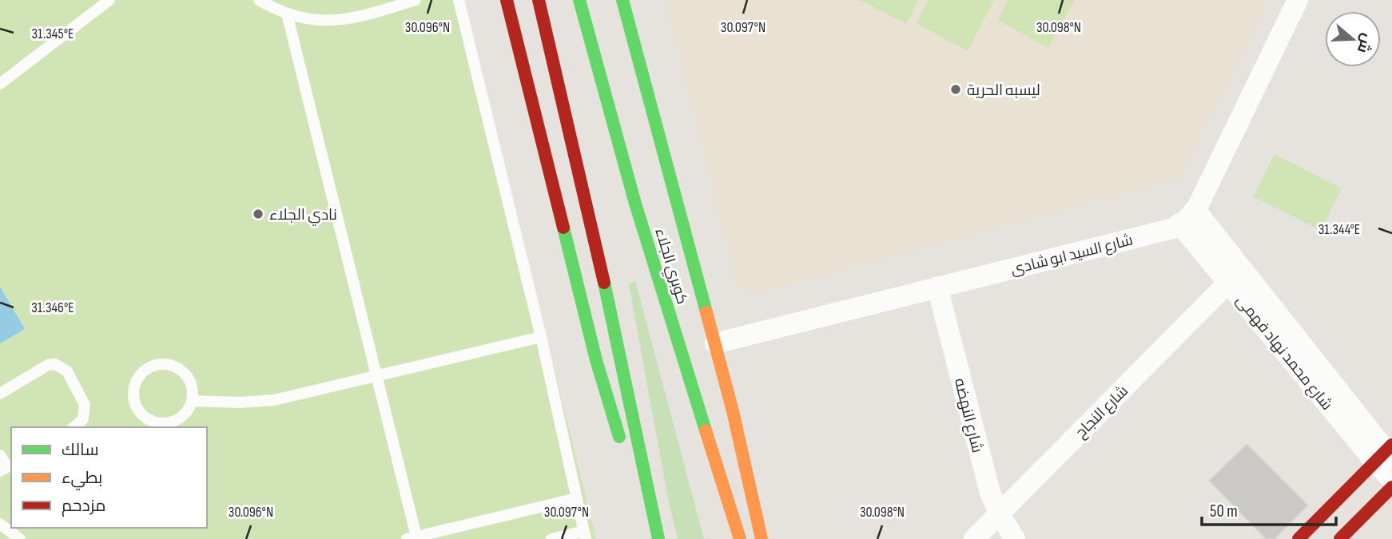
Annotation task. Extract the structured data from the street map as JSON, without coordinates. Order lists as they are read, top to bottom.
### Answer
{
  "streets": {
    "main road": ["كوبري الجلاء"],
    "street": [
      "شارع السيد ابو شادى",
      "شارع محمد نهاد فهمى",
      "شارع النجاح",
      "شارع النهضه"
    ]
  },
  "crossings": [
    ["شارع السيد ابو شادى", "شارع محمد نهاد فهمى"],
    ["شارع السيد ابو شادى", "شارع النهضه"],
    ["شارع محمد نهاد فهمى", "شارع النجاح"],
    ["شارع النجاح", "شارع النهضه"]
  ],
  "places": ["ليسبه الحرية", "نادي الجلاء"],
  "legend": ["سالك", "بطيء", "مزدحم"],
  "scale_bar": "50 m",
  "north": "right",
  "coordinates": [
    "30.096°N",
    "30.097°N",
    "30.098°N",
    "31.345°E",
    "31.344°E",
    "31.346°E"
  ]
}
